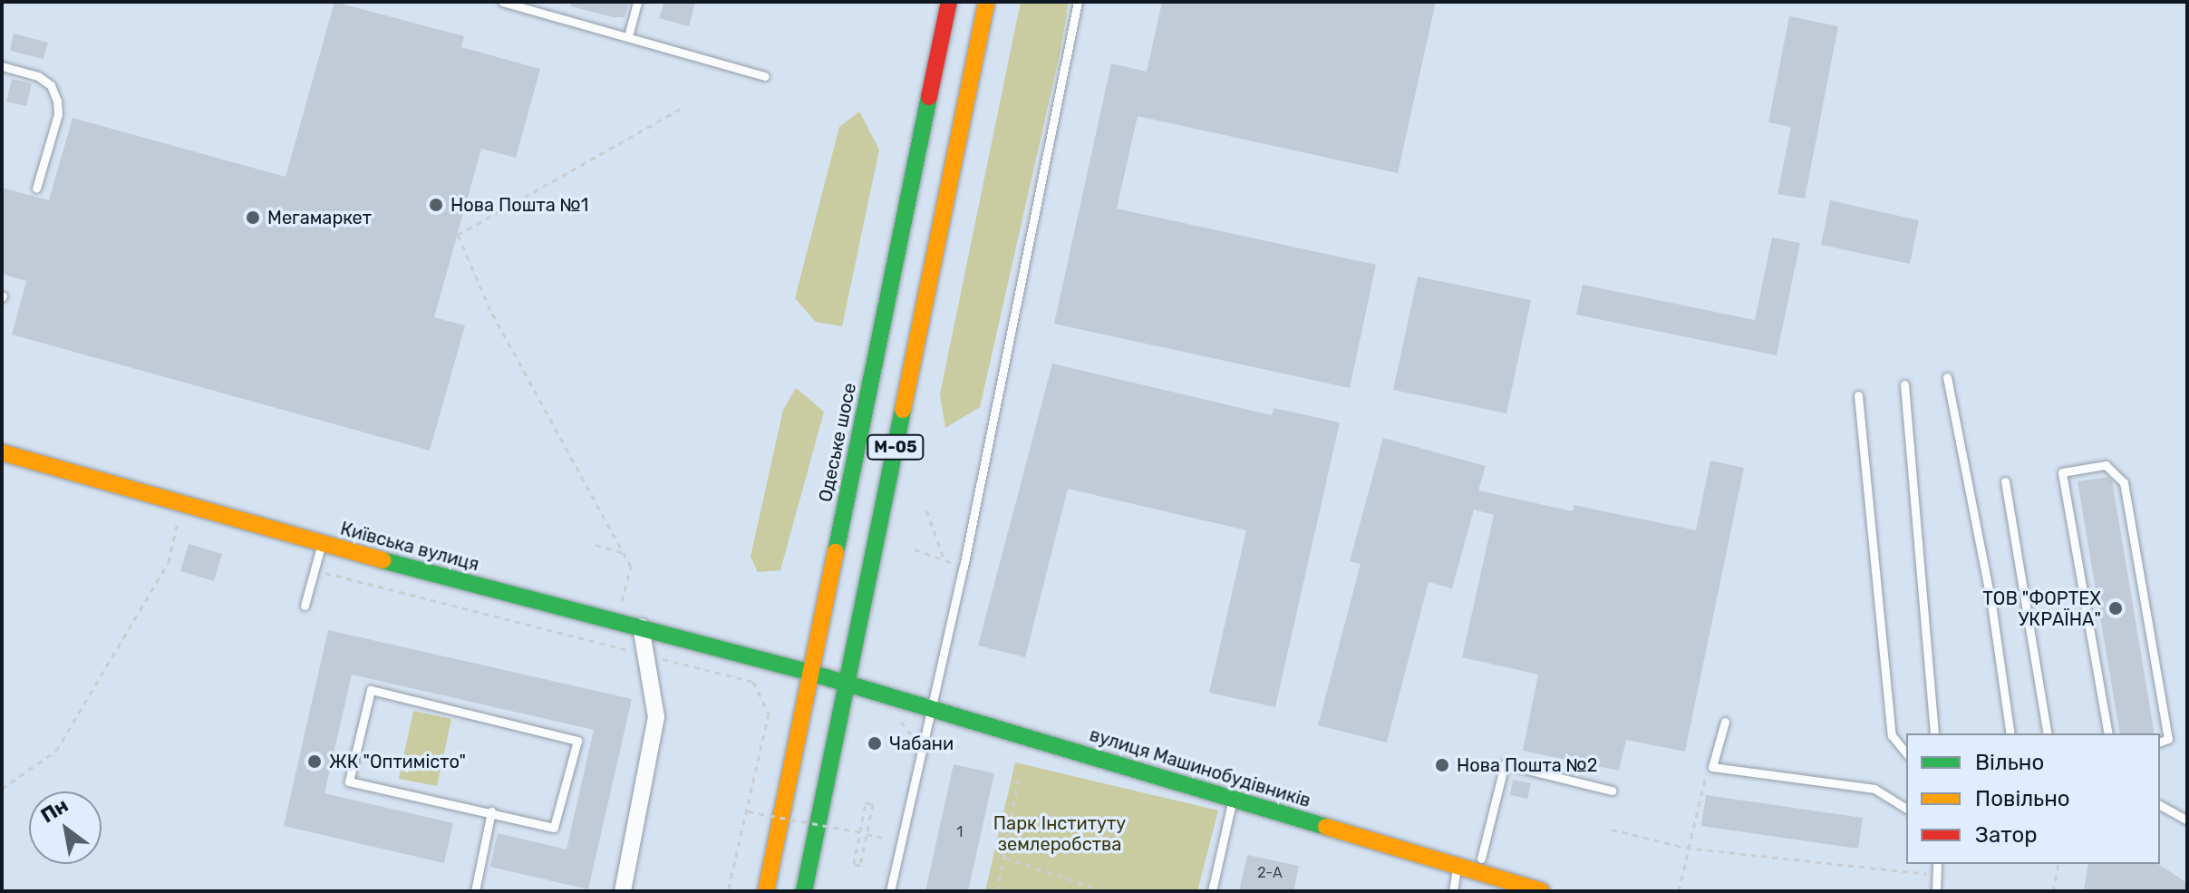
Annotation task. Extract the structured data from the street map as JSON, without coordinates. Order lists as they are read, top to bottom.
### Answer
{
  "streets": {
    "main road": [
      "Одеське шосе",
      "М-05",
      "Київська вулиця",
      "вулиця Машинобудівників"
    ]
  },
  "crossings": [
    ["Одеське шосе", "Київська вулиця"],
    ["М-05", "Київська вулиця"],
    ["М-05", "вулиця Машинобудівників"],
    ["Київська вулиця", "вулиця Машинобудівників"]
  ],
  "parks": ["Парк Інституту землеробства"],
  "places": [
    "Нова Пошта №1",
    "Мегамаркет",
    "ТОВ \"ФОРТЕХ УКРАЇНА\"",
    "Чабани",
    "ЖК \"Оптимісто\"",
    "Нова Пошта №2"
  ],
  "house_numbers": ["1", "2-А"],
  "legend": ["Вільно", "Повільно", "Затор"],
  "north": "top left"
}
